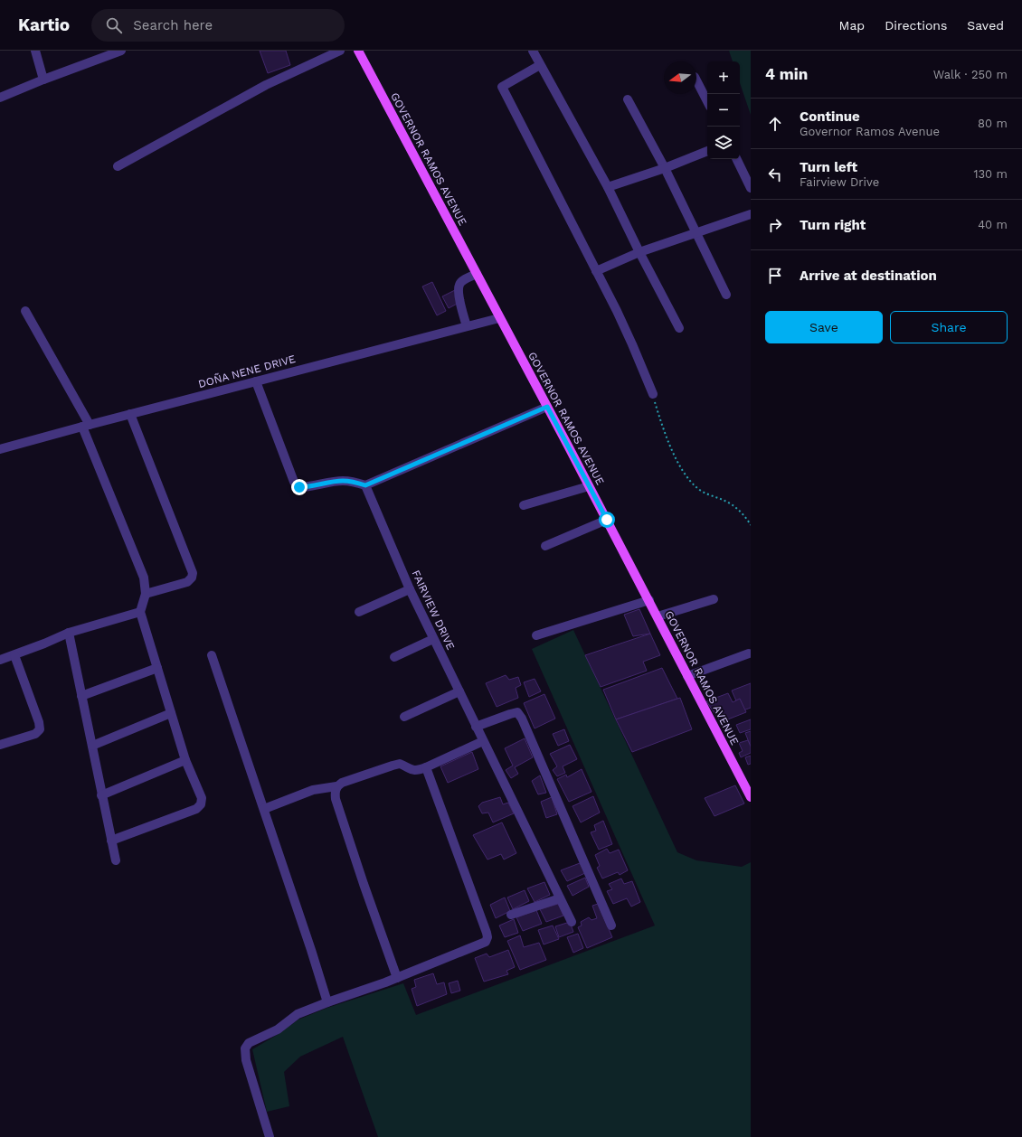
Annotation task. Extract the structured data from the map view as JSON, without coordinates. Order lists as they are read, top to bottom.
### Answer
{
  "streets": {
    "main road": ["GOVERNOR RAMOS AVENUE"],
    "street": ["DOÑA NENE DRIVE", "FAIRVIEW DRIVE"]
  },
  "crossings": [
    ["GOVERNOR RAMOS AVENUE", "DOÑA NENE DRIVE"]
  ],
  "north": "left",
  "page": {
    "header": "Kartio",
    "search": "Search here",
    "nav": ["Map", "Directions", "Saved"],
    "heading": ["4 min", "Walk · 250 m"],
    "map_buttons": ["+", "−"],
    "list": [
      ["Continue", "Governor Ramos Avenue", "80 m"],
      ["Turn left", "Fairview Drive", "130 m"],
      ["Turn right", "40 m"],
      "Arrive at destination"
    ],
    "buttons": ["Save", "Share"]
  }
}
